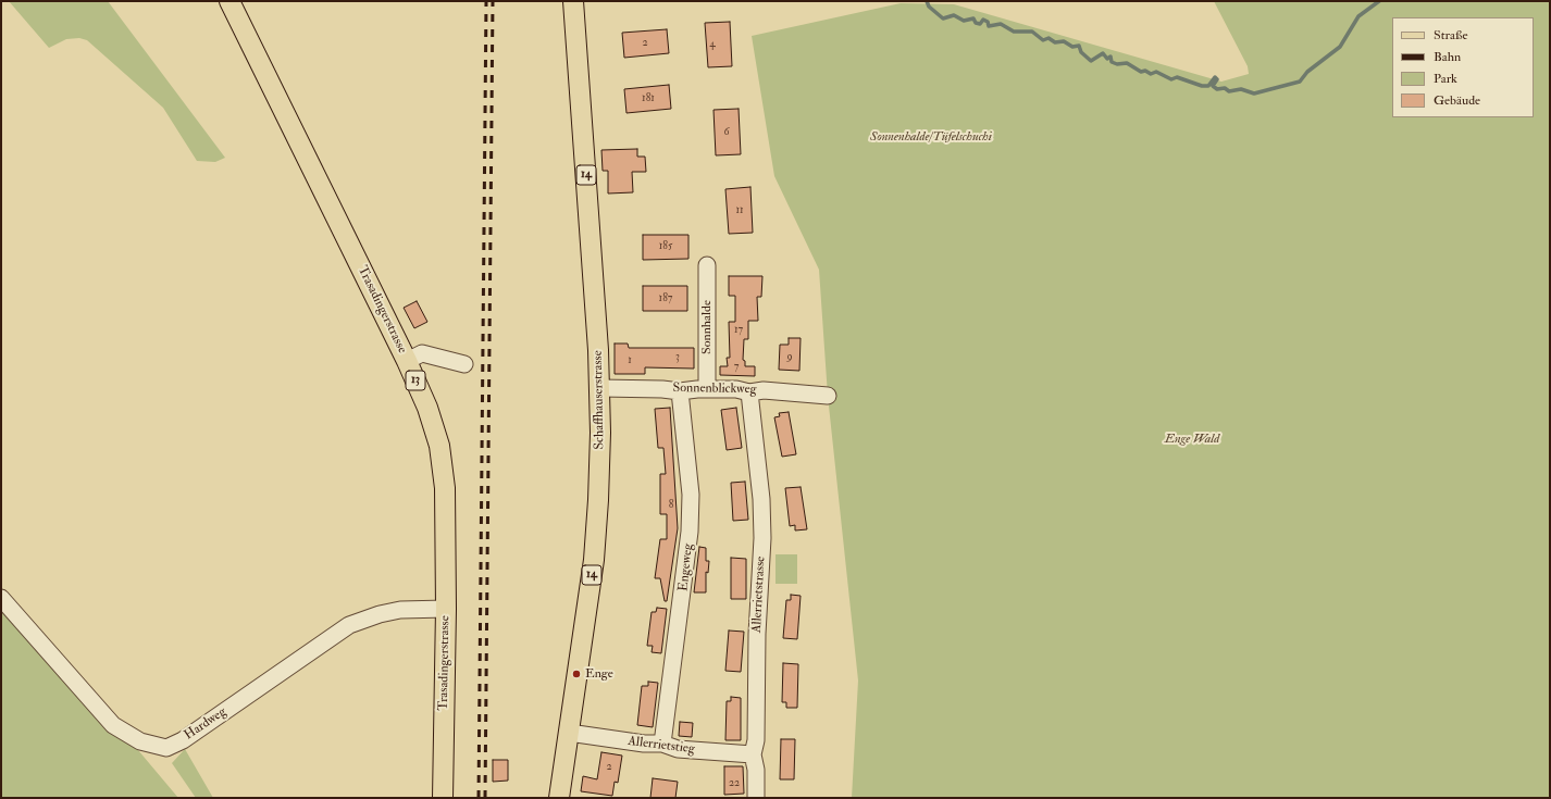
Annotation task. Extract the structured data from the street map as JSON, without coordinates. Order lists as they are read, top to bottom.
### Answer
{
  "streets": {
    "main road": [
      "14",
      "Trasadingerstrasse",
      "13",
      "Schaffhauserstrasse"
    ],
    "street": [
      "Sonnhalde",
      "Sonnenblickweg",
      "Engeweg",
      "Allerrietstrasse",
      "Hardweg",
      "Allerrietstieg"
    ]
  },
  "crossings": [
    ["Trasadingerstrasse", "Hardweg"],
    ["Sonnhalde", "Sonnenblickweg"],
    ["Sonnenblickweg", "Schaffhauserstrasse"],
    ["Sonnenblickweg", "Engeweg"],
    ["Sonnenblickweg", "Allerrietstrasse"],
    ["Schaffhauserstrasse", "Allerrietstieg"],
    ["Engeweg", "Allerrietstieg"],
    ["Allerrietstrasse", "Allerrietstieg"]
  ],
  "parks": ["Sonnenhalde/Tüfelschuchi", "Enge Wald"],
  "places": ["Enge"],
  "house_numbers": [
    "2",
    "4",
    "181",
    "6",
    "11",
    "185",
    "187",
    "17",
    "3",
    "9",
    "1",
    "7",
    "8",
    "2",
    "22"
  ],
  "legend": [
    "Straße",
    "Bahn",
    "Park",
    "Gebäude"
  ]
}
